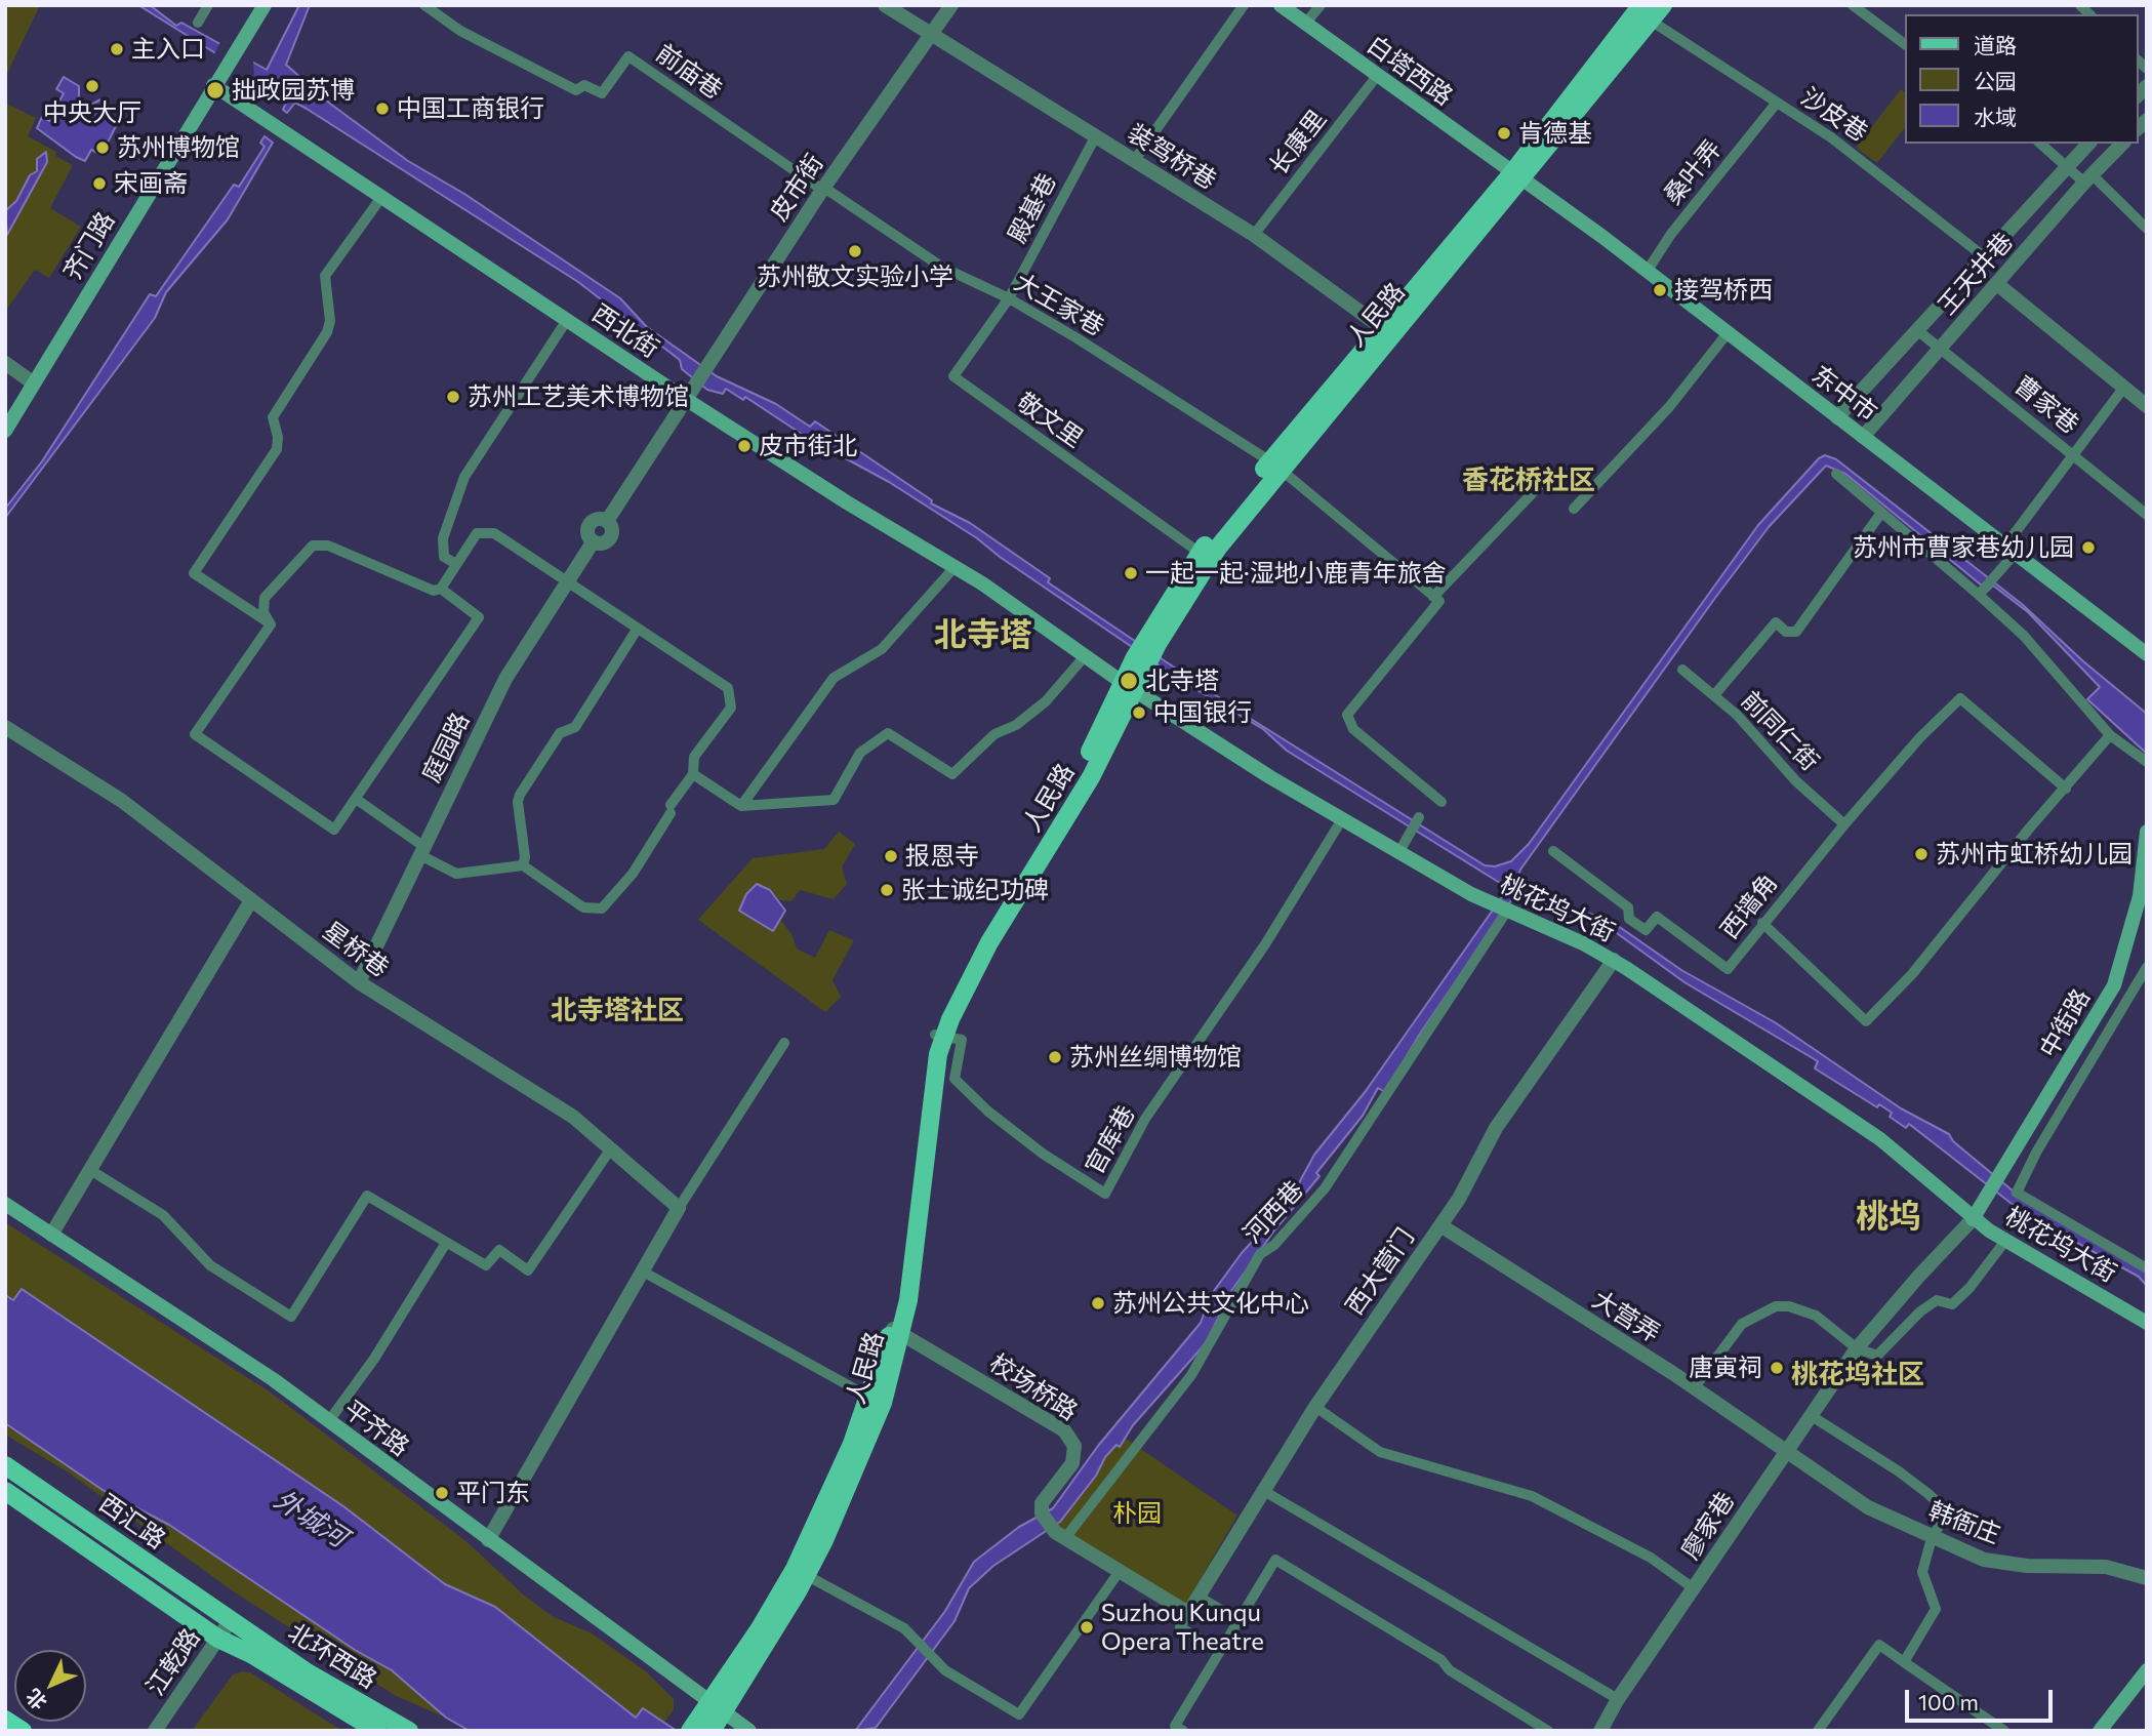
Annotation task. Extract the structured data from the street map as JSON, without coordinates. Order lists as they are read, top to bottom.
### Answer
{
  "streets": {
    "main road": [
      "白塔西路",
      "齐门路",
      "人民路",
      "西北街",
      "东中市",
      "桃花坞大街",
      "中街路",
      "平齐路",
      "西汇路",
      "北环西路"
    ],
    "street": [
      "前庙巷",
      "沙皮巷",
      "长康里",
      "装驾桥巷",
      "桑叶弄",
      "皮市街",
      "殿基巷",
      "王天井巷",
      "大王家巷",
      "曹家巷",
      "敬文里",
      "前同仁街",
      "庭园路",
      "西墙角",
      "星桥巷",
      "官库巷",
      "河西巷",
      "西大营门",
      "大营弄",
      "校场桥路",
      "韩衙庄",
      "廖家巷",
      "江乾路"
    ]
  },
  "crossings": [
    ["白塔西路", "长康里"],
    ["白塔西路", "人民路"],
    ["白塔西路", "东中市"],
    ["前庙巷", "皮市街"],
    ["前庙巷", "大王家巷"],
    ["沙皮巷", "桑叶弄"],
    ["沙皮巷", "王天井巷"],
    ["沙皮巷", "人民路"],
    ["长康里", "装驾桥巷"],
    ["装驾桥巷", "皮市街"],
    ["装驾桥巷", "殿基巷"],
    ["装驾桥巷", "人民路"],
    ["桑叶弄", "东中市"],
    ["皮市街", "大王家巷"],
    ["皮市街", "西北街"],
    ["皮市街", "庭园路"],
    ["殿基巷", "大王家巷"],
    ["殿基巷", "敬文里"],
    ["齐门路", "西北街"],
    ["王天井巷", "东中市"],
    ["王天井巷", "曹家巷"],
    ["大王家巷", "人民路"],
    ["大王家巷", "敬文里"],
    ["人民路", "西北街"],
    ["人民路", "东中市"],
    ["人民路", "敬文里"],
    ["人民路", "桃花坞大街"],
    ["人民路", "官库巷"],
    ["人民路", "校场桥路"],
    ["人民路", "平齐路"],
    ["西北街", "庭园路"],
    ["西北街", "桃花坞大街"],
    ["前同仁街", "西墙角"],
    ["庭园路", "星桥巷"],
    ["桃花坞大街", "中街路"],
    ["桃花坞大街", "官库巷"],
    ["桃花坞大街", "河西巷"],
    ["桃花坞大街", "西大营门"],
    ["桃花坞大街", "廖家巷"],
    ["中街路", "廖家巷"],
    ["河西巷", "校场桥路"],
    ["西大营门", "大营弄"],
    ["西大营门", "校场桥路"],
    ["大营弄", "韩衙庄"],
    ["大营弄", "廖家巷"],
    ["西汇路", "北环西路"],
    ["西汇路", "江乾路"],
    ["韩衙庄", "廖家巷"],
    ["北环西路", "江乾路"]
  ],
  "districts": [
    "香花桥社区",
    "北寺塔",
    "北寺塔社区",
    "桃坞",
    "桃花坞社区"
  ],
  "water": ["外城河"],
  "parks": ["朴园"],
  "places": [
    "主入口",
    "中央大厅",
    "拙政园苏博",
    "中国工商银行",
    "肯德基",
    "苏州博物馆",
    "宋画斋",
    "苏州敬文实验小学",
    "接驾桥西",
    "苏州工艺美术博物馆",
    "皮市街北",
    "苏州市曹家巷幼儿园",
    "一起一起·湿地小鹿青年旅舍",
    "北寺塔",
    "中国银行",
    "苏州市虹桥幼儿园",
    "报恩寺",
    "张士诚纪功碑",
    "苏州丝绸博物馆",
    "苏州公共文化中心",
    "唐寅祠",
    "平门东",
    "Suzhou Kunqu Opera Theatre"
  ],
  "legend": ["道路", "公园", "水域"],
  "scale_bar": "100 m",
  "north": "bottom left"
}
